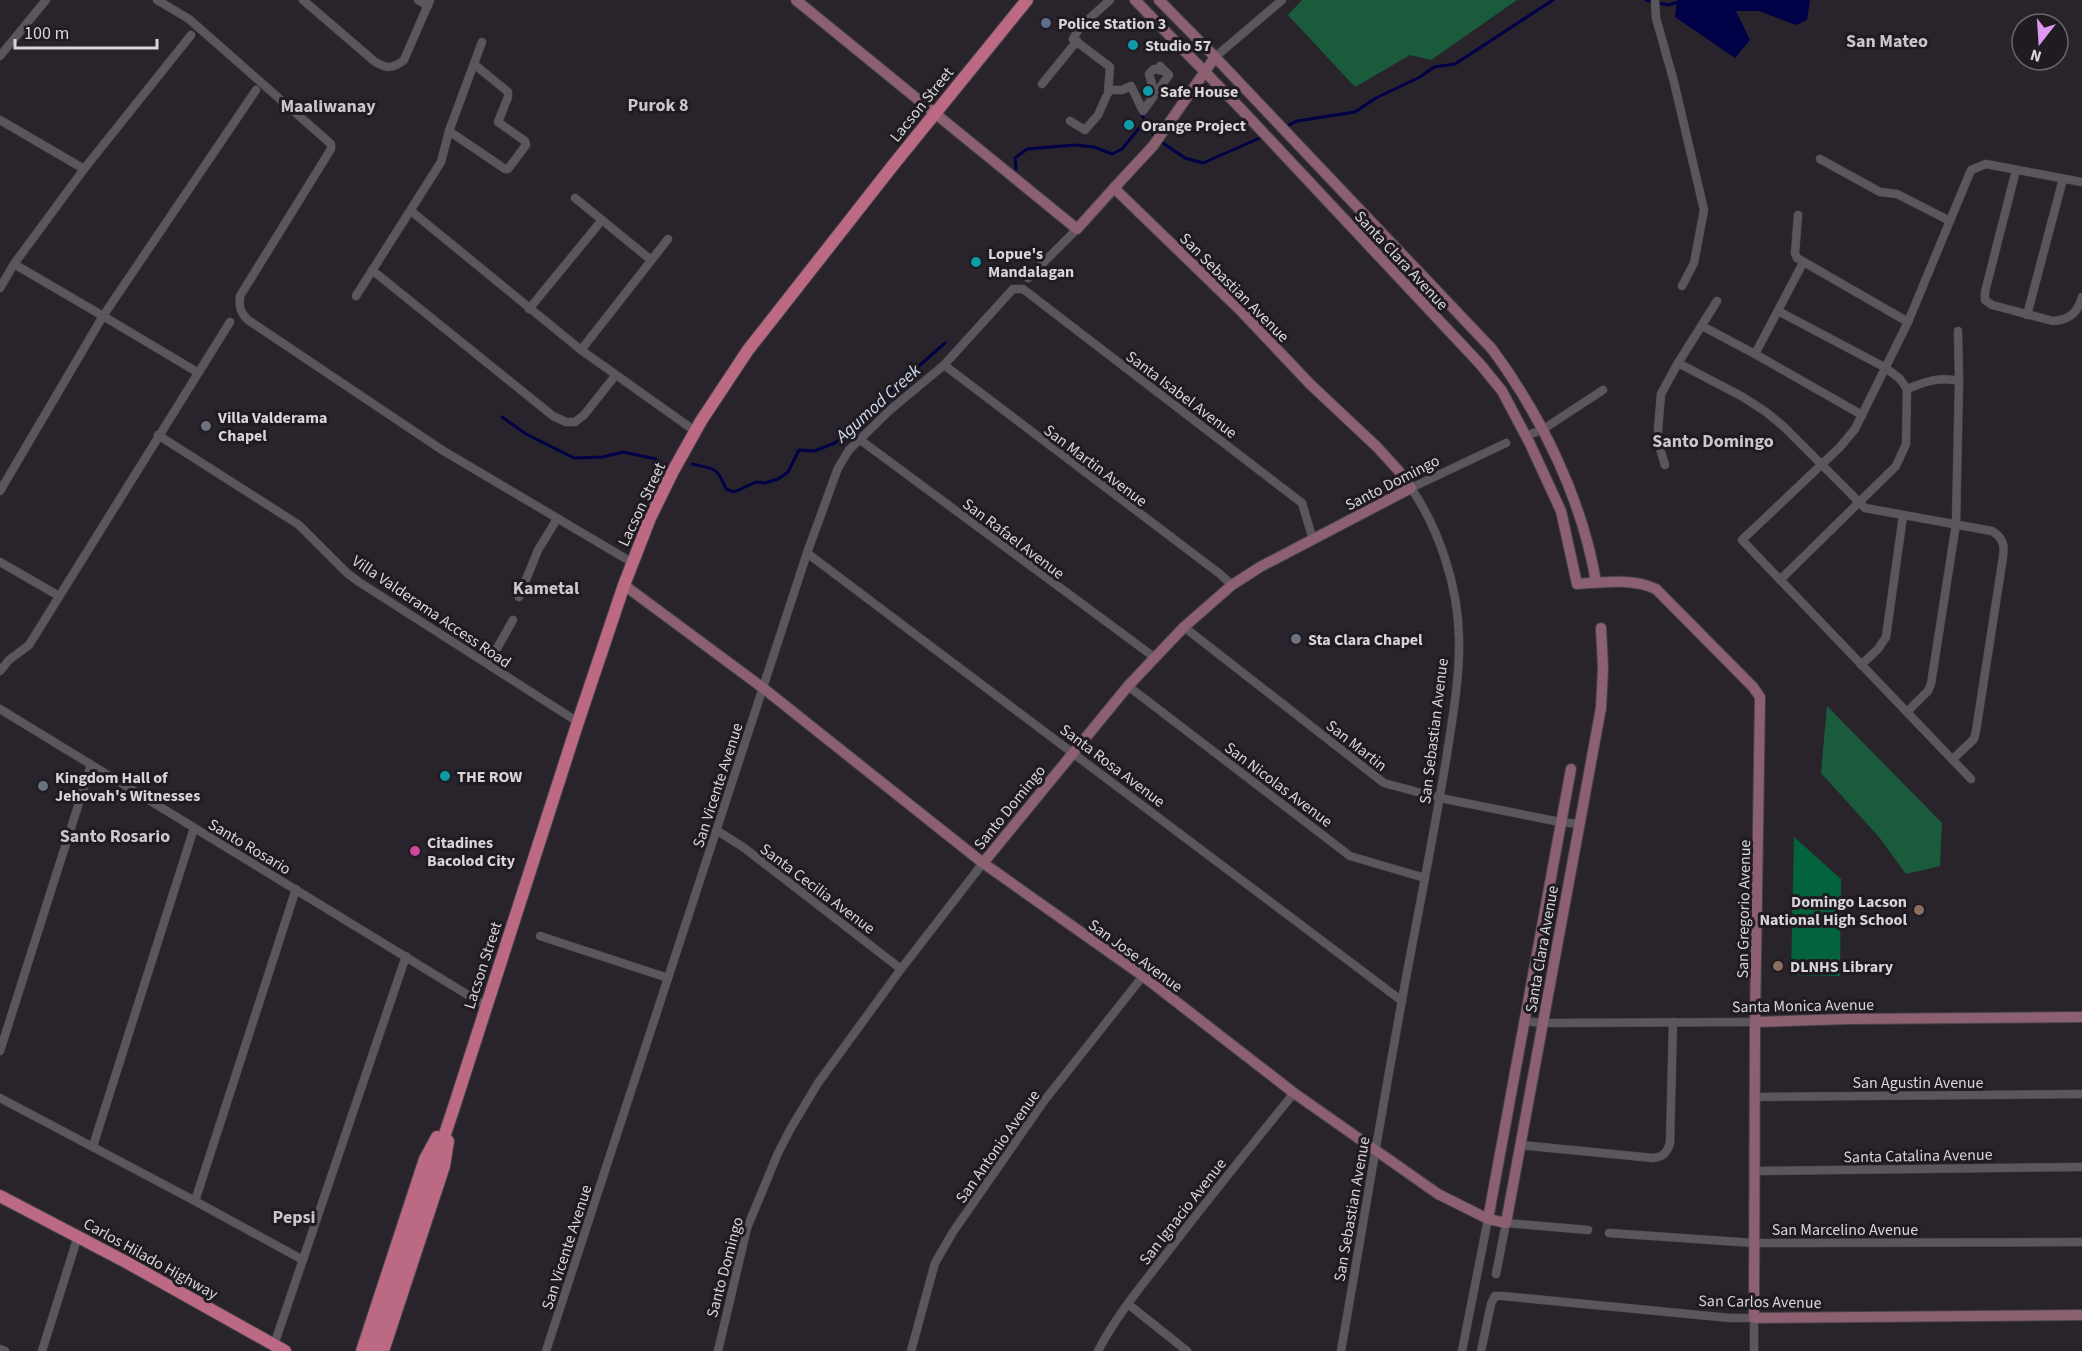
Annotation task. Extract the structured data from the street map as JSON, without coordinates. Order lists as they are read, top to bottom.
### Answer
{
  "streets": {
    "main road": ["Lacson Street", "Carlos Hilado Highway"],
    "street": [
      "Santa Clara Avenue",
      "San Sebastian Avenue",
      "Santa Isabel Avenue",
      "San Martin Avenue",
      "Santo Domingo",
      "San Rafael Avenue",
      "Villa Valderama Access Road",
      "San Martin",
      "Santa Rosa Avenue",
      "San Nicolas Avenue",
      "San Vicente Avenue",
      "Santo Rosario",
      "Santa Cecilia Avenue",
      "San Gregorio Avenue",
      "San Jose Avenue",
      "Santa Monica Avenue",
      "San Agustin Avenue",
      "San Antonio Avenue",
      "Santa Catalina Avenue",
      "San Ignacio Avenue",
      "San Marcelino Avenue",
      "San Carlos Avenue"
    ]
  },
  "crossings": [
    ["Lacson Street", "Villa Valderama Access Road"],
    ["Lacson Street", "Santo Rosario"],
    ["Lacson Street", "San Jose Avenue"],
    ["Santa Clara Avenue", "San Martin"],
    ["Santa Clara Avenue", "San Gregorio Avenue"],
    ["Santa Clara Avenue", "San Jose Avenue"],
    ["Santa Clara Avenue", "Santa Monica Avenue"],
    ["San Sebastian Avenue", "Santo Domingo"],
    ["San Sebastian Avenue", "San Martin"],
    ["San Sebastian Avenue", "Santa Rosa Avenue"],
    ["San Sebastian Avenue", "San Nicolas Avenue"],
    ["San Sebastian Avenue", "San Jose Avenue"],
    ["Santa Isabel Avenue", "Santo Domingo"],
    ["Santa Isabel Avenue", "San Vicente Avenue"],
    ["San Martin Avenue", "Santo Domingo"],
    ["San Martin Avenue", "San Vicente Avenue"],
    ["Santo Domingo", "San Rafael Avenue"],
    ["Santo Domingo", "San Martin"],
    ["Santo Domingo", "Santa Rosa Avenue"],
    ["Santo Domingo", "San Nicolas Avenue"],
    ["Santo Domingo", "Santa Cecilia Avenue"],
    ["Santo Domingo", "San Jose Avenue"],
    ["San Rafael Avenue", "San Vicente Avenue"],
    ["Santa Rosa Avenue", "San Vicente Avenue"],
    ["San Vicente Avenue", "Santa Cecilia Avenue"],
    ["San Vicente Avenue", "San Jose Avenue"],
    ["San Gregorio Avenue", "Santa Monica Avenue"],
    ["San Gregorio Avenue", "San Agustin Avenue"],
    ["San Gregorio Avenue", "Santa Catalina Avenue"],
    ["San Gregorio Avenue", "San Marcelino Avenue"],
    ["San Gregorio Avenue", "San Carlos Avenue"],
    ["San Jose Avenue", "San Antonio Avenue"],
    ["San Jose Avenue", "San Ignacio Avenue"]
  ],
  "districts": [
    "San Mateo",
    "Purok 8",
    "Maaliwanay",
    "Santo Domingo",
    "Kametal",
    "Santo Rosario",
    "Pepsi"
  ],
  "water": ["Agumod Creek"],
  "places": [
    "Police Station 3",
    "Studio 57",
    "Safe House",
    "Orange Project",
    "Lopue's Mandalagan",
    "Villa Valderama Chapel",
    "Sta Clara Chapel",
    "THE ROW",
    "Kingdom Hall of Jehovah's Witnesses",
    "Citadines Bacolod City",
    "Domingo Lacson National High School",
    "DLNHS Library"
  ],
  "scale_bar": "100 m",
  "north": "bottom"
}
